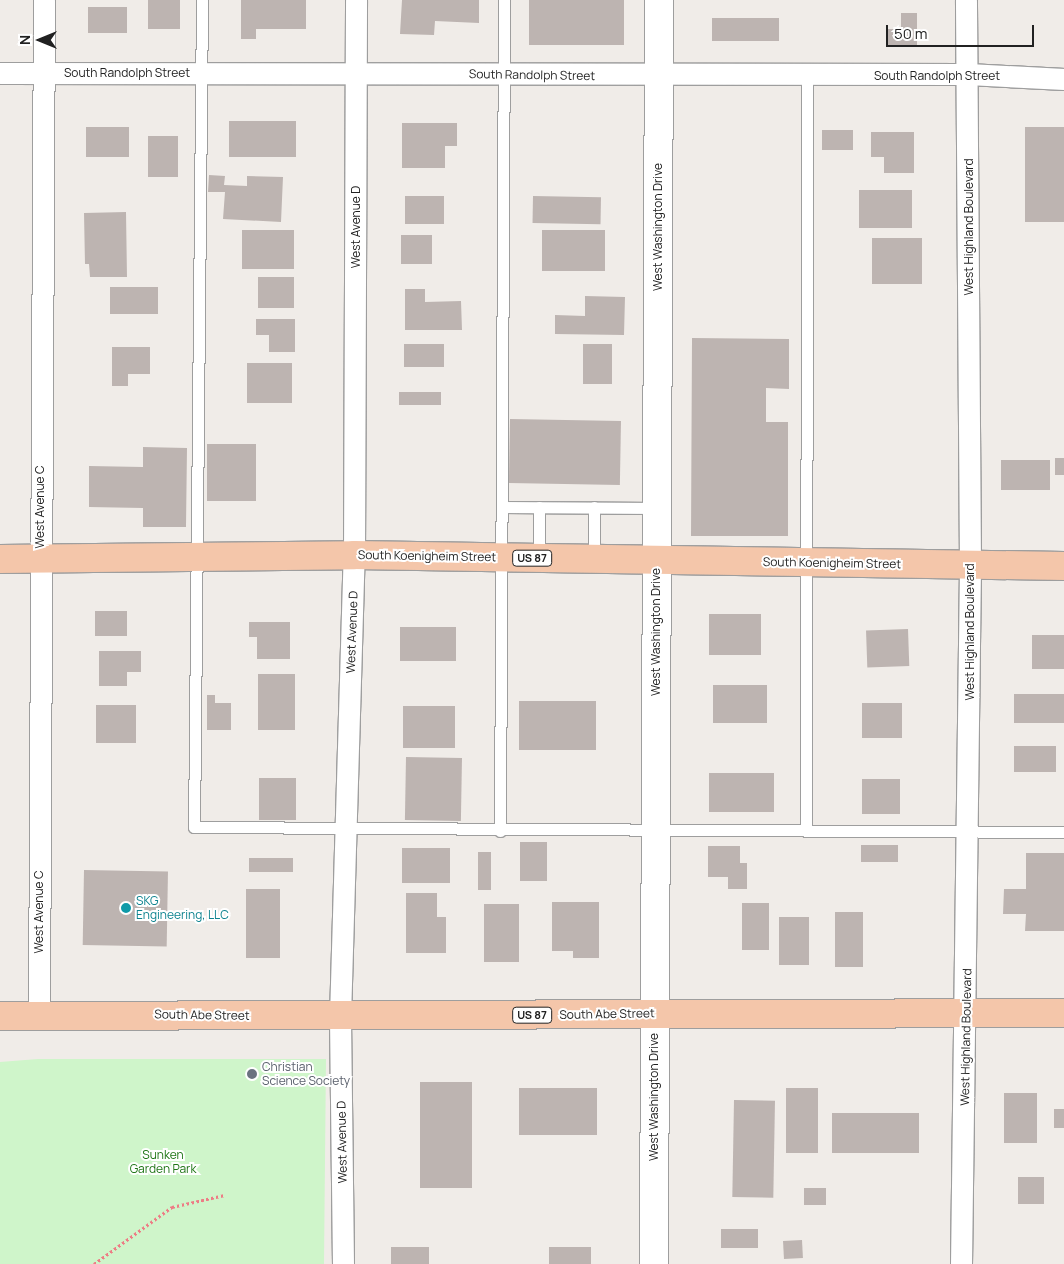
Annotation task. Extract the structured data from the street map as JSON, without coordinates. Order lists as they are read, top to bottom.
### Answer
{
  "streets": {
    "main road": ["South Koenigheim Street", "US 87", "South Abe Street"],
    "street": [
      "South Randolph Street",
      "West Avenue D",
      "West Washington Drive",
      "West Highland Boulevard",
      "West Avenue C"
    ]
  },
  "crossings": [
    ["South Randolph Street", "West Avenue D"],
    ["South Randolph Street", "West Washington Drive"],
    ["South Randolph Street", "West Highland Boulevard"],
    ["South Randolph Street", "West Avenue C"],
    ["West Avenue D", "South Koenigheim Street"],
    ["West Avenue D", "South Abe Street"],
    ["West Washington Drive", "South Koenigheim Street"],
    ["West Washington Drive", "South Abe Street"],
    ["West Highland Boulevard", "South Koenigheim Street"],
    ["West Highland Boulevard", "South Abe Street"],
    ["West Avenue C", "South Koenigheim Street"],
    ["West Avenue C", "South Abe Street"]
  ],
  "parks": ["Sunken Garden Park"],
  "places": ["SKG Engineering, LLC", "Christian Science Society"],
  "scale_bar": "50 m",
  "north": "left"
}
